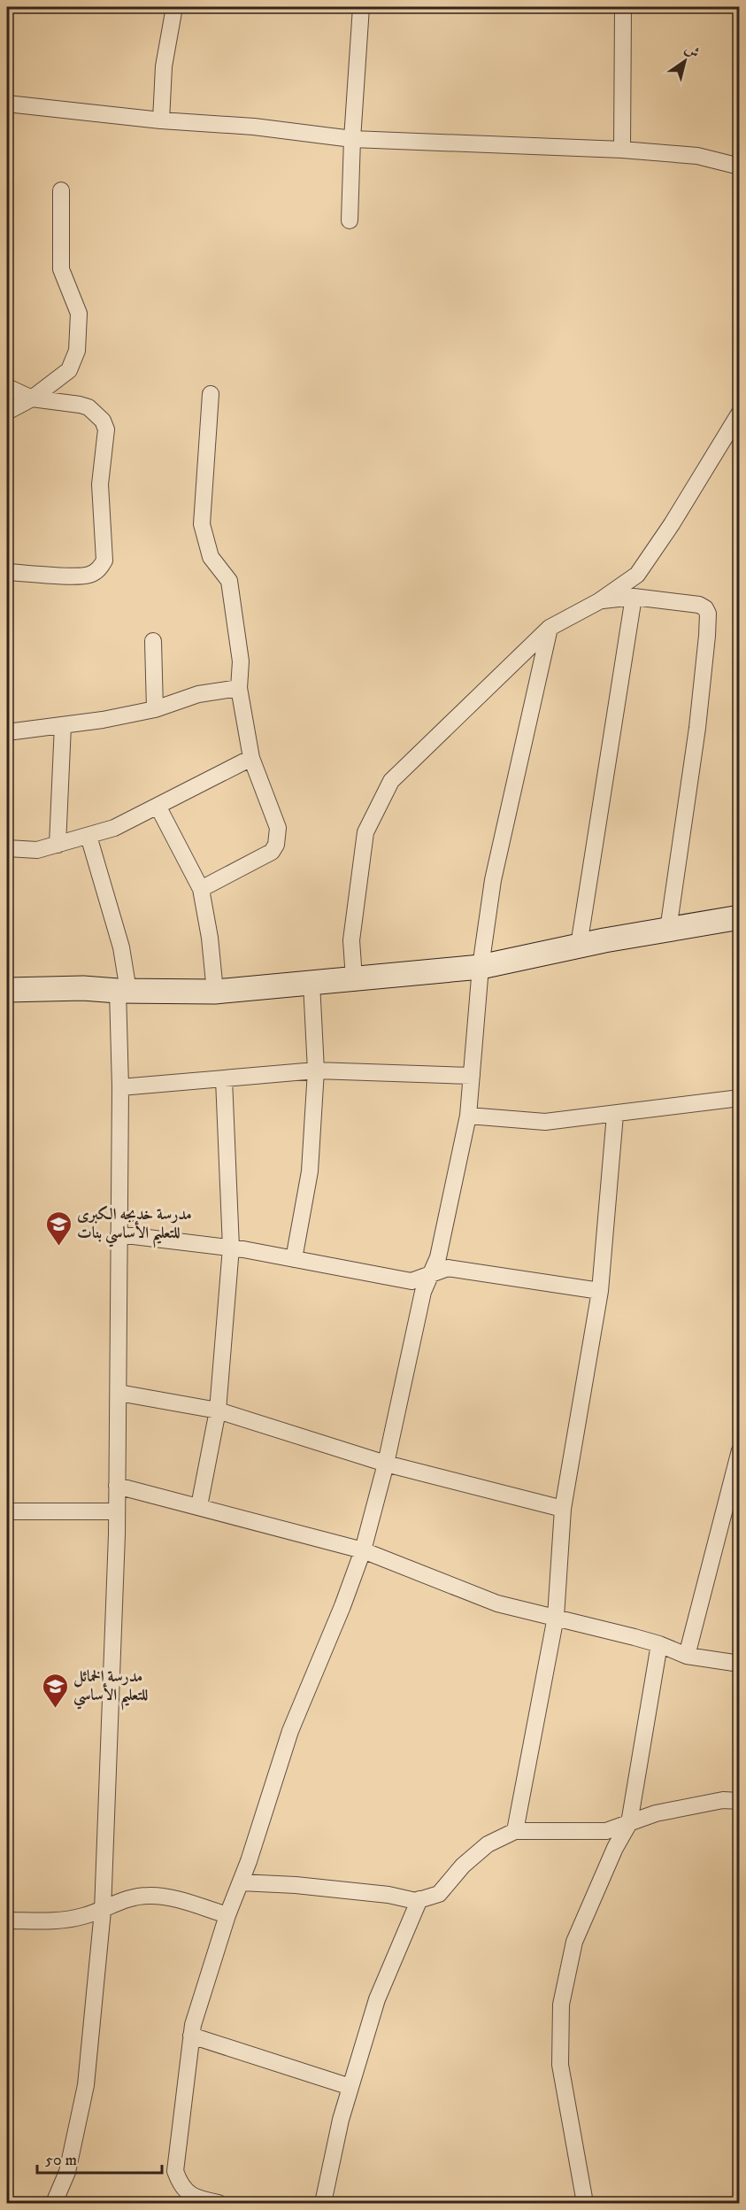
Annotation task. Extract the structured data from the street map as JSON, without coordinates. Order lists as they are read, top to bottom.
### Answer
{
  "places": {
    "school or university": ["مدرسة خديجه الكبرى للتعليم الأساسي بنات", "مدرسة الخمائل للتعليم الأساسي"]
  },
  "scale_bar": "50 m",
  "north": "top right"
}
